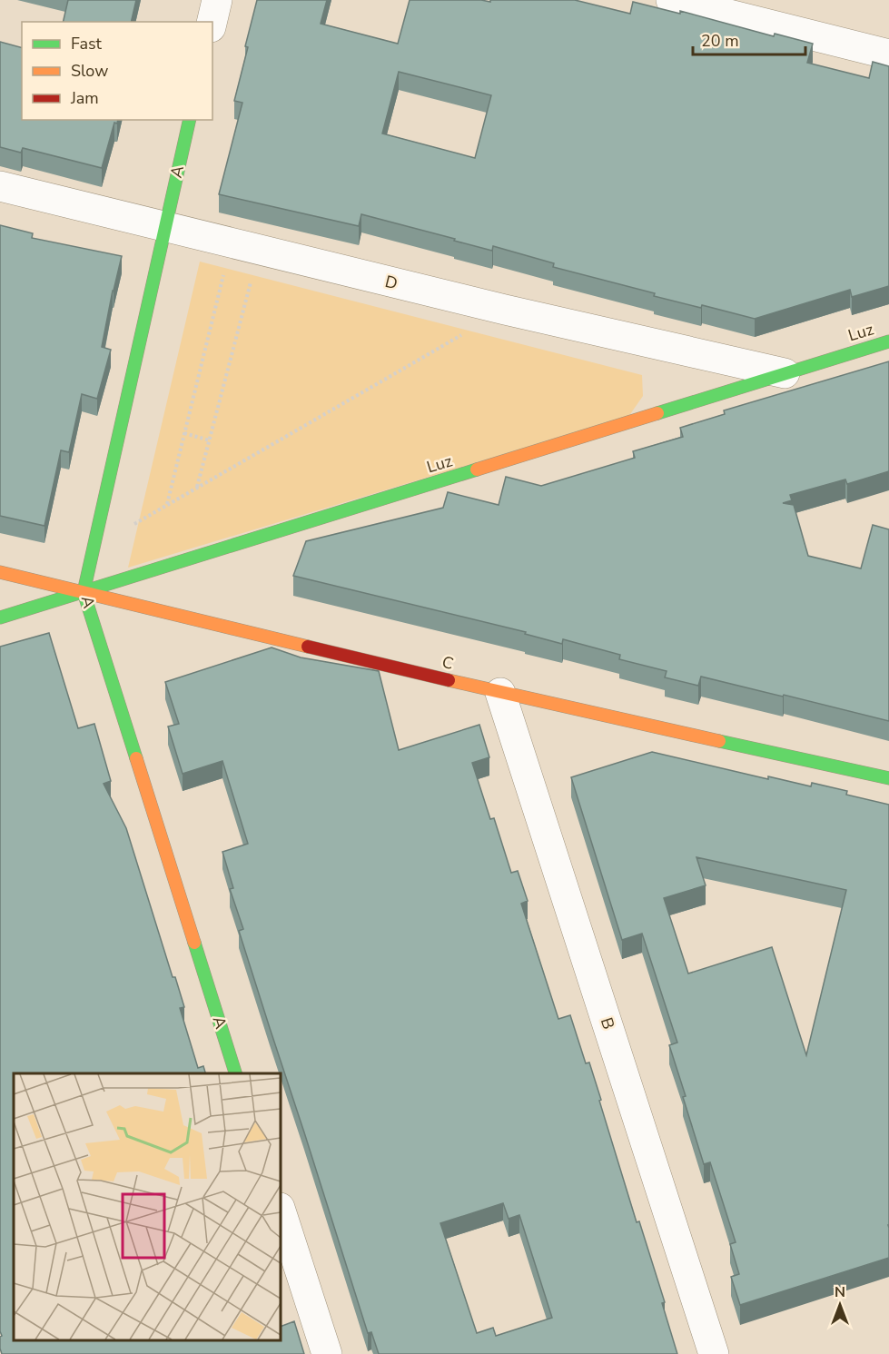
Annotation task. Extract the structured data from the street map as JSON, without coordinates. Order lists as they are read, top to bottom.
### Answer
{
  "streets": {
    "street": [
      "A",
      "D",
      "Luz",
      "C",
      "B"
    ]
  },
  "crossings": [
    ["A", "D"],
    ["A", "Luz"],
    ["A", "C"],
    ["D", "Luz"],
    ["Luz", "C"],
    ["C", "B"]
  ],
  "legend": ["Fast", "Slow", "Jam"],
  "scale_bar": "20 m",
  "north": "top"
}
